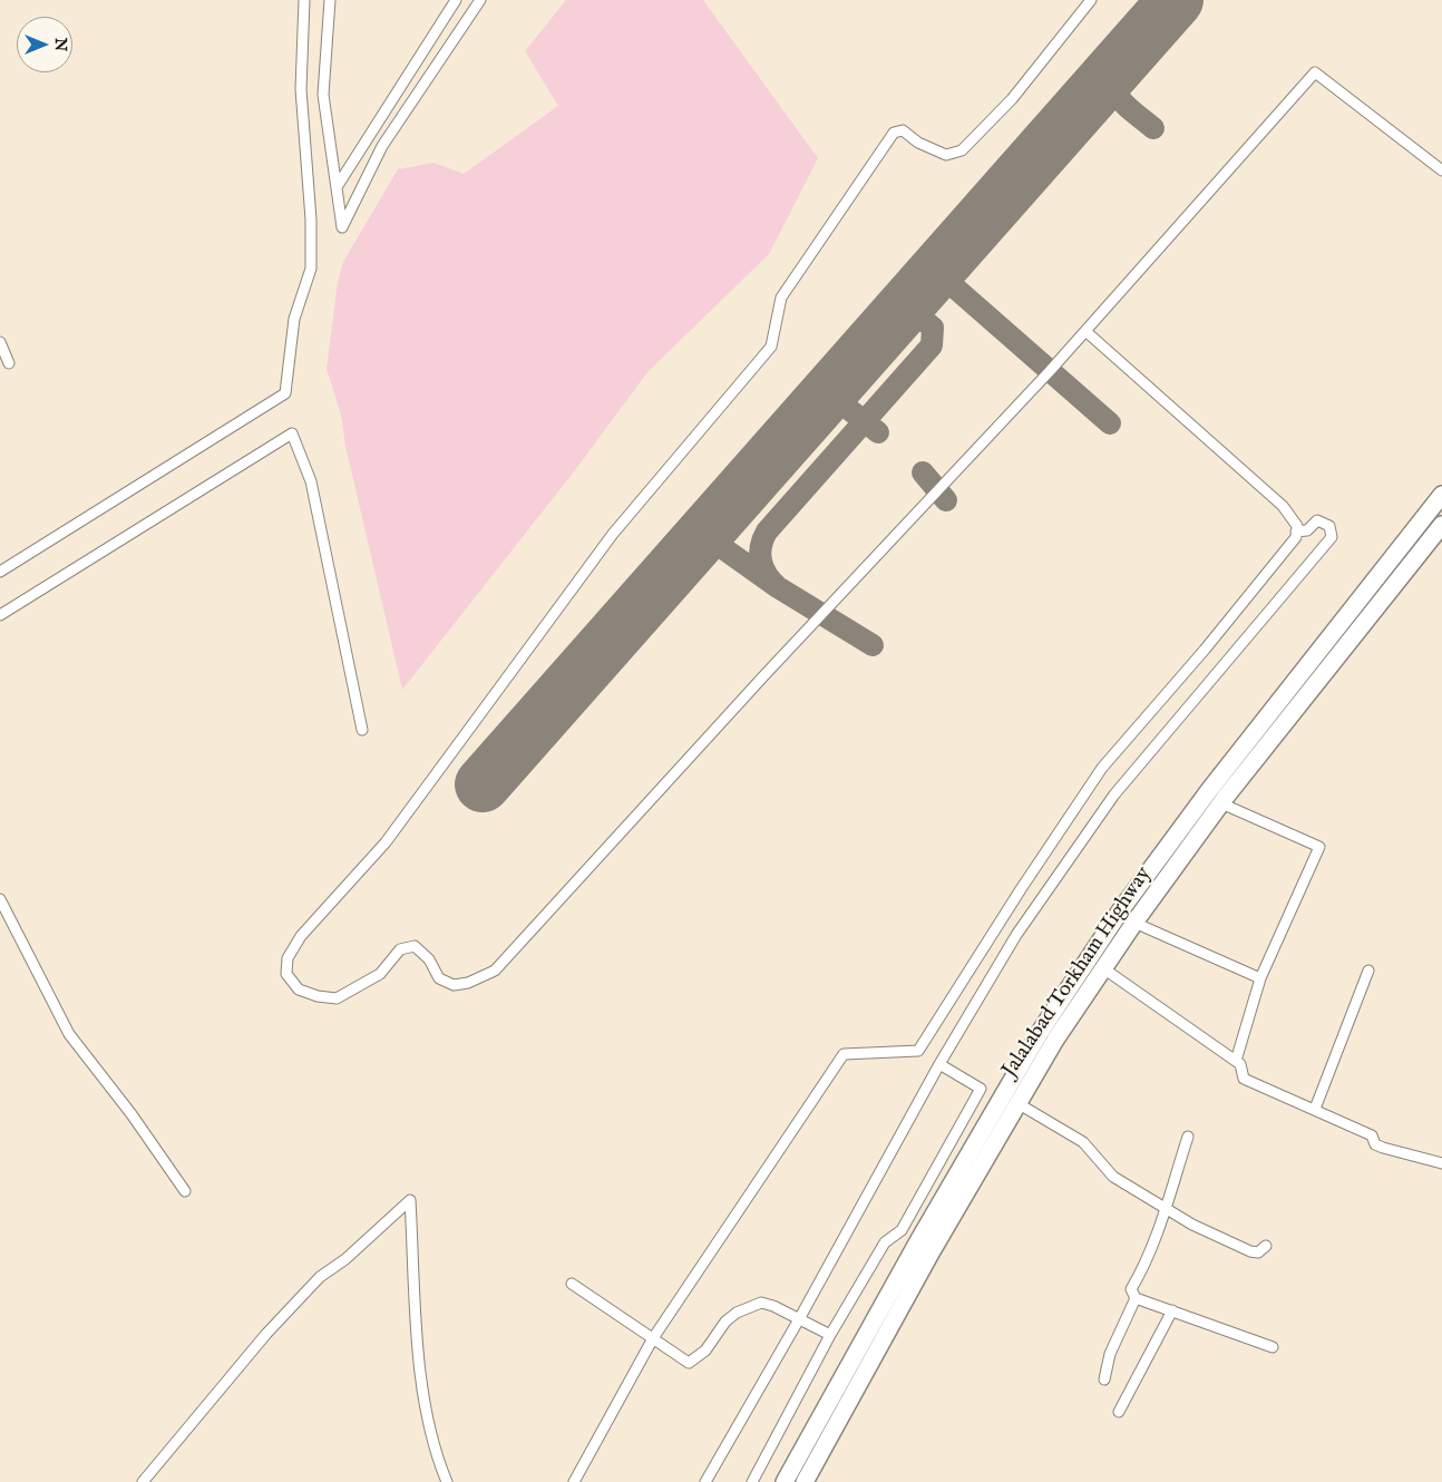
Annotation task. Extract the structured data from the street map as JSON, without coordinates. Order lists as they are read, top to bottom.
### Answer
{
  "streets": {
    "highway": ["Jalalabad Torkham Highway"]
  },
  "north": "right"
}
